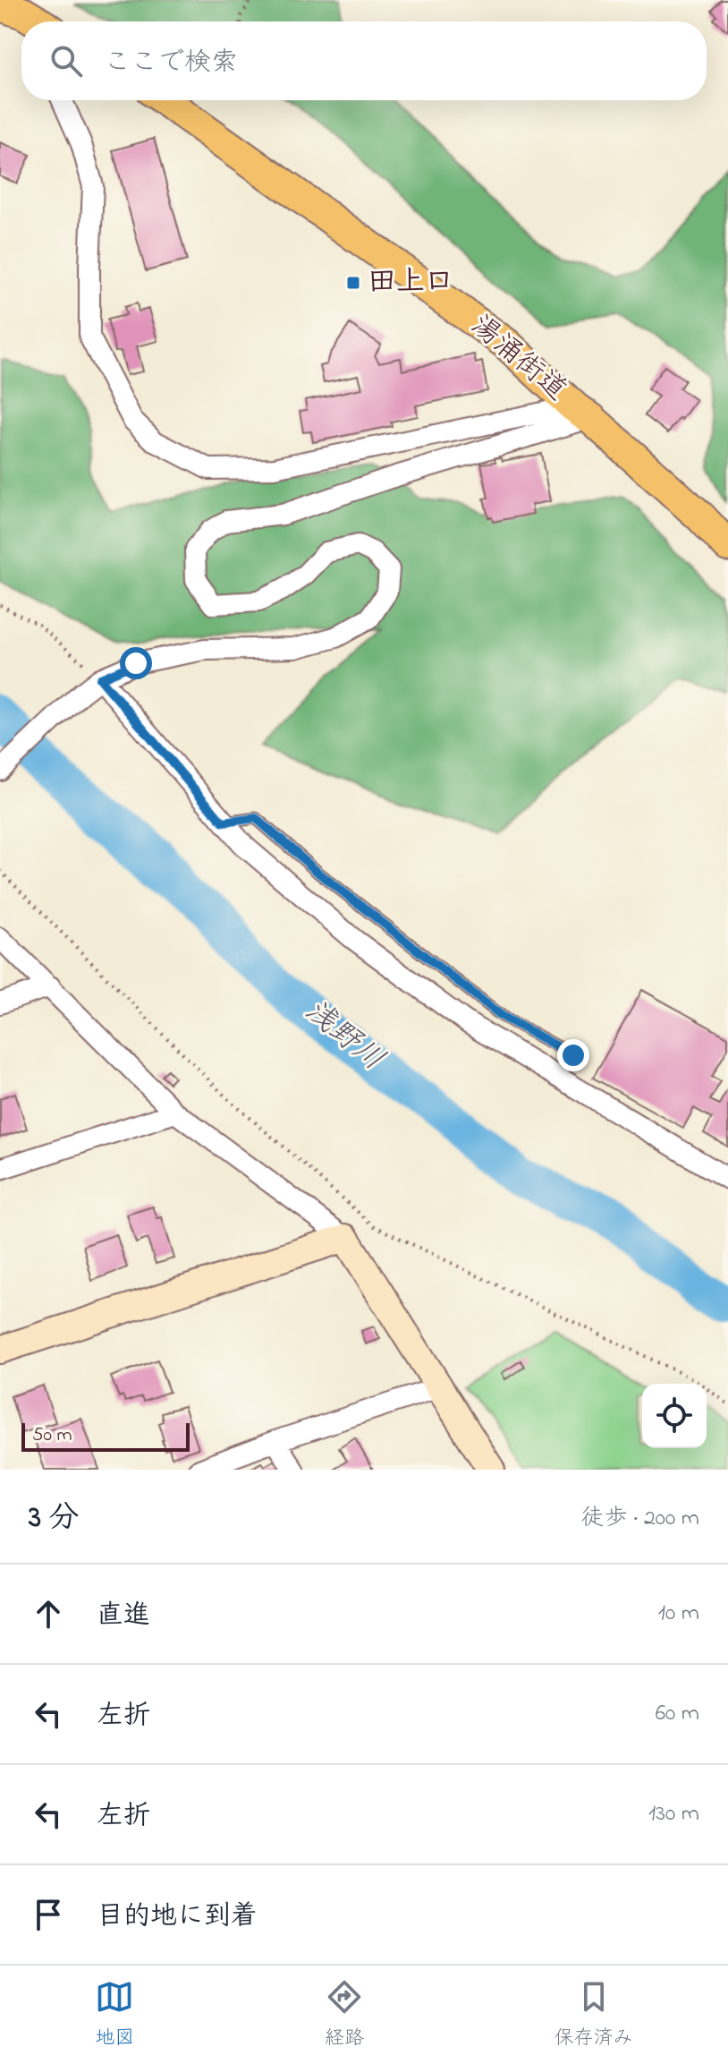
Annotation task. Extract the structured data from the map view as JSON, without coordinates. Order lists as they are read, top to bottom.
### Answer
{
  "streets": {
    "main road": ["湯涌街道"]
  },
  "water": ["浅野川"],
  "places": {
    "transit": ["田上口"]
  },
  "scale_bar": "50 m",
  "page": {
    "search": "ここで検索",
    "scale": "50 m",
    "heading": ["3 分", "徒歩 · 200 m"],
    "list": [
      ["直進", "10 m"],
      ["左折", "60 m"],
      ["左折", "130 m"],
      "目的地に到着"
    ],
    "nav": ["地図", "経路", "保存済み"]
  }
}
